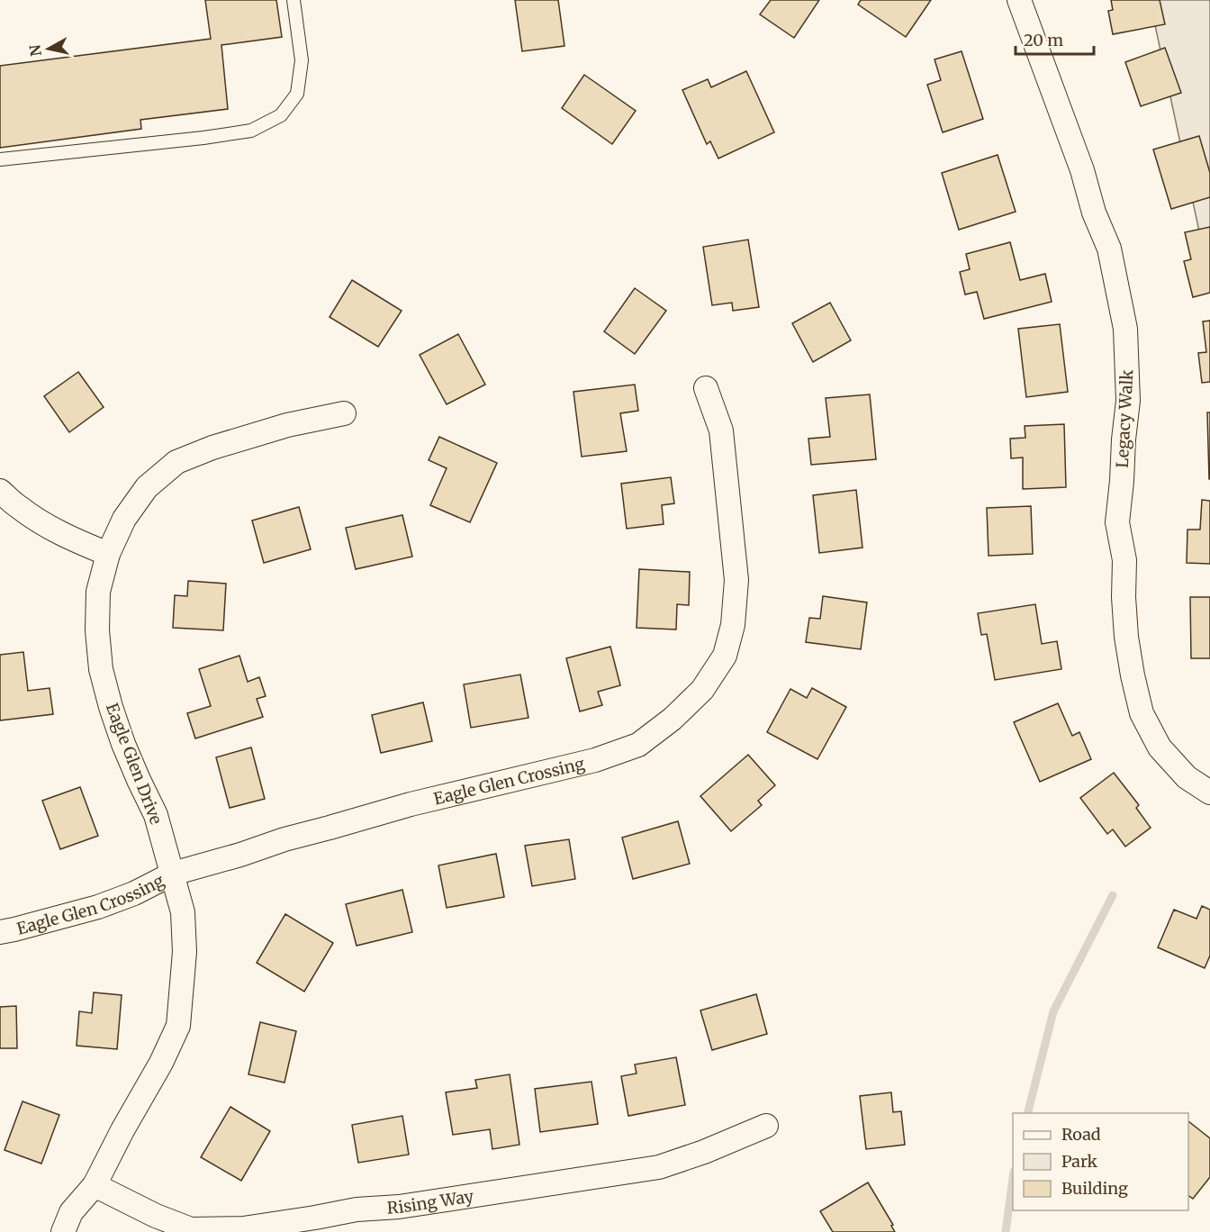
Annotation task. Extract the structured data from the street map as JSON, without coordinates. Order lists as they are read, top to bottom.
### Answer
{
  "streets": {
    "street": [
      "Legacy Walk",
      "Eagle Glen Drive",
      "Eagle Glen Crossing",
      "Rising Way"
    ]
  },
  "crossings": [
    ["Eagle Glen Drive", "Eagle Glen Crossing"],
    ["Eagle Glen Drive", "Rising Way"]
  ],
  "legend": ["Road", "Park", "Building"],
  "scale_bar": "20 m",
  "north": "left"
}
